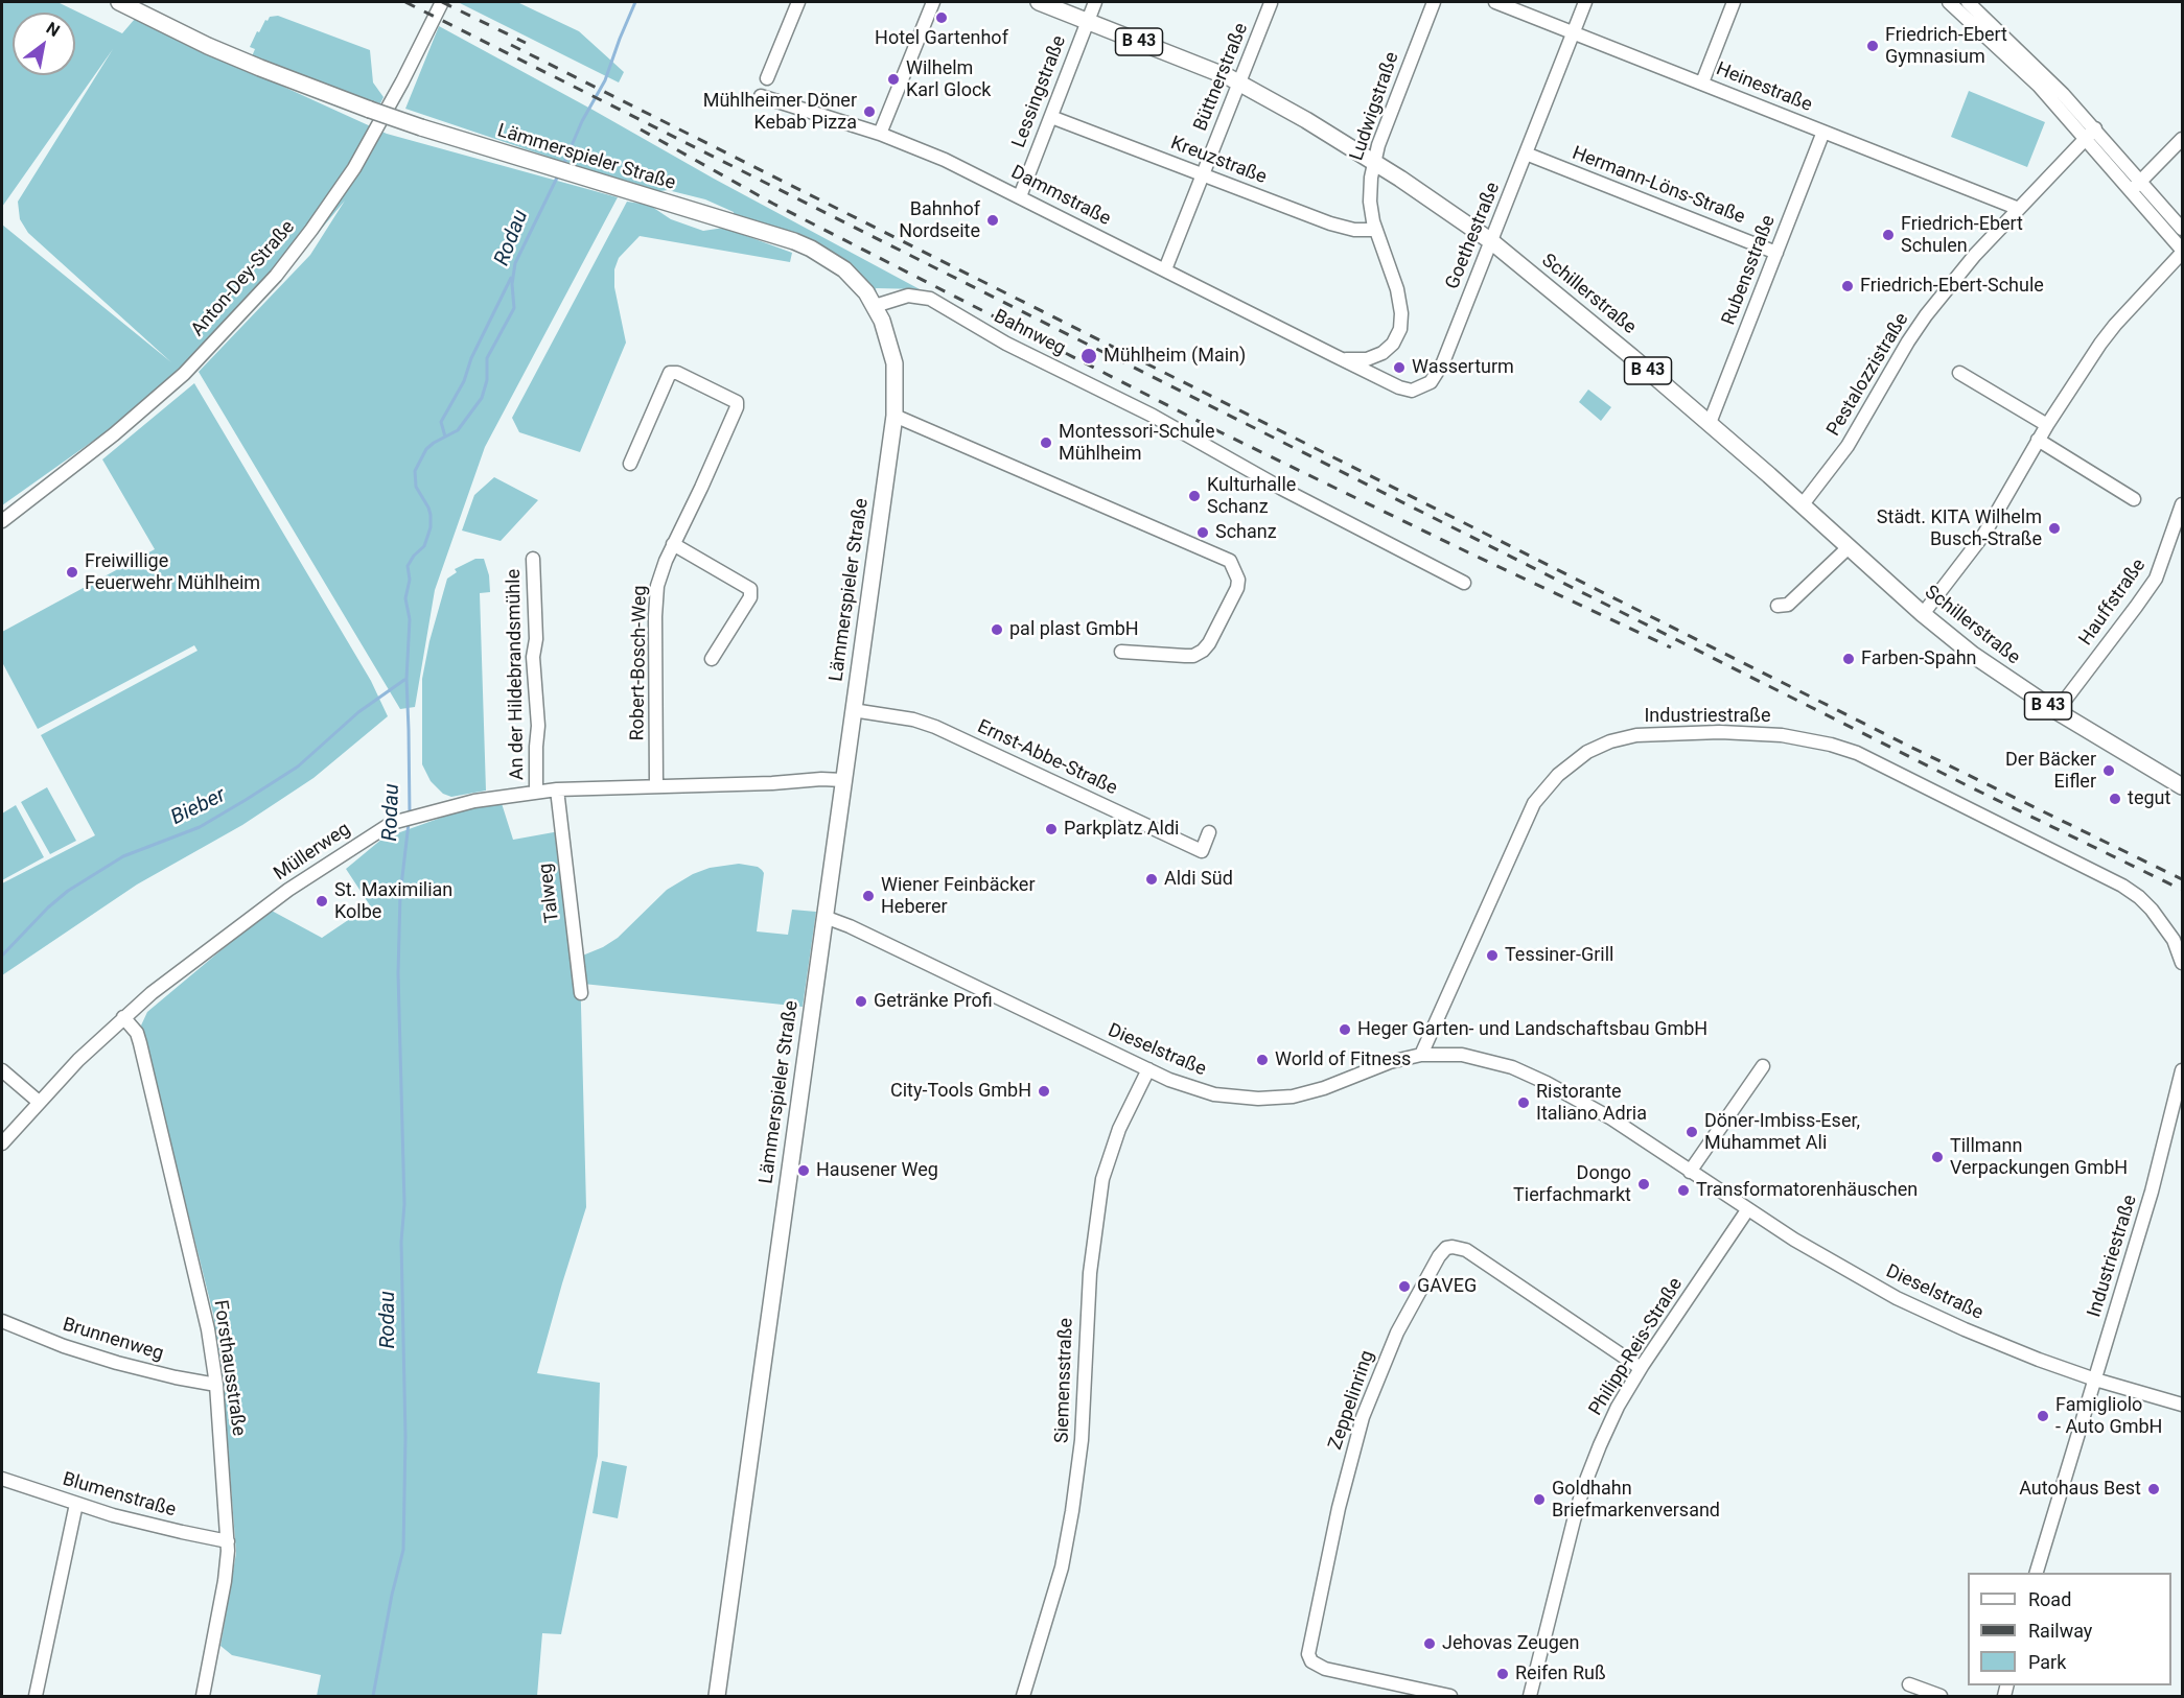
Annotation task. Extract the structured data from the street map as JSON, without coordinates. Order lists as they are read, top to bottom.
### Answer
{
  "streets": {
    "main road": ["B 43", "Lämmerspieler Straße", "Schillerstraße"],
    "street": [
      "Büttnerstraße",
      "Heinestraße",
      "Lessingstraße",
      "Ludwigstraße",
      "Kreuzstraße",
      "Hermann-Löns-Straße",
      "Dammstraße",
      "Goethestraße",
      "Rubensstraße",
      "Anton-Dey-Straße",
      "Bahnweg",
      "Pestalozzistraße",
      "Hauffstraße",
      "Robert-Bosch-Weg",
      "An der Hildebrandsmühle",
      "Industriestraße",
      "Ernst-Abbe-Straße",
      "Müllerweg",
      "Talweg",
      "Dieselstraße",
      "Brunnenweg",
      "Philipp-Reis-Straße",
      "Forsthausstraße",
      "Siemensstraße",
      "Zeppelinring",
      "Blumenstraße"
    ]
  },
  "crossings": [
    ["Büttnerstraße", "Kreuzstraße"],
    ["Büttnerstraße", "Dammstraße"],
    ["Büttnerstraße", "Schillerstraße"],
    ["Heinestraße", "Goethestraße"],
    ["Heinestraße", "Rubensstraße"],
    ["Heinestraße", "Pestalozzistraße"],
    ["Lessingstraße", "Kreuzstraße"],
    ["Lessingstraße", "Dammstraße"],
    ["Lessingstraße", "Schillerstraße"],
    ["Ludwigstraße", "Kreuzstraße"],
    ["Ludwigstraße", "Dammstraße"],
    ["Ludwigstraße", "Goethestraße"],
    ["Ludwigstraße", "Schillerstraße"],
    ["Lämmerspieler Straße", "Bahnweg"],
    ["Lämmerspieler Straße", "Ernst-Abbe-Straße"],
    ["Lämmerspieler Straße", "Müllerweg"],
    ["Lämmerspieler Straße", "Dieselstraße"],
    ["Hermann-Löns-Straße", "Goethestraße"],
    ["Hermann-Löns-Straße", "Rubensstraße"],
    ["Dammstraße", "Goethestraße"],
    ["Goethestraße", "Schillerstraße"],
    ["Rubensstraße", "Schillerstraße"],
    ["Schillerstraße", "Pestalozzistraße"],
    ["Schillerstraße", "Hauffstraße"],
    ["Robert-Bosch-Weg", "Müllerweg"],
    ["An der Hildebrandsmühle", "Müllerweg"],
    ["Industriestraße", "Dieselstraße"],
    ["Müllerweg", "Talweg"],
    ["Müllerweg", "Forsthausstraße"],
    ["Dieselstraße", "Philipp-Reis-Straße"],
    ["Dieselstraße", "Siemensstraße"],
    ["Brunnenweg", "Forsthausstraße"],
    ["Philipp-Reis-Straße", "Zeppelinring"],
    ["Forsthausstraße", "Blumenstraße"]
  ],
  "water": ["Rodau", "Bieber"],
  "places": [
    "Hotel Gartenhof",
    "Friedrich-Ebert Gymnasium",
    "Wilhelm Karl Glock",
    "Mühlheimer Döner Kebab Pizza",
    "Bahnhof Nordseite",
    "Friedrich-Ebert Schulen",
    "Friedrich-Ebert-Schule",
    "Mühlheim (Main)",
    "Wasserturm",
    "Montessori-Schule Mühlheim",
    "Kulturhalle Schanz",
    "Städt. KITA Wilhelm Busch-Straße",
    "Schanz",
    "Freiwillige Feuerwehr Mühlheim",
    "pal plast GmbH",
    "Farben-Spahn",
    "Der Bäcker Eifler",
    "tegut",
    "Parkplatz Aldi",
    "Aldi Süd",
    "Wiener Feinbäcker Heberer",
    "St. Maximilian Kolbe",
    "Tessiner-Grill",
    "Getränke Profi",
    "Heger Garten- und Landschaftsbau GmbH",
    "World of Fitness",
    "City-Tools GmbH",
    "Ristorante Italiano Adria",
    "Döner-Imbiss-Eser, Muhammet Ali",
    "Tillmann Verpackungen GmbH",
    "Hausener Weg",
    "Dongo Tierfachmarkt",
    "Transformatorenhäuschen",
    "GAVEG",
    "Famigliolo - Auto GmbH",
    "Autohaus Best",
    "Goldhahn Briefmarkenversand",
    "Jehovas Zeugen",
    "Reifen Ruß"
  ],
  "legend": ["Road", "Railway", "Park"],
  "north": "top right"
}
